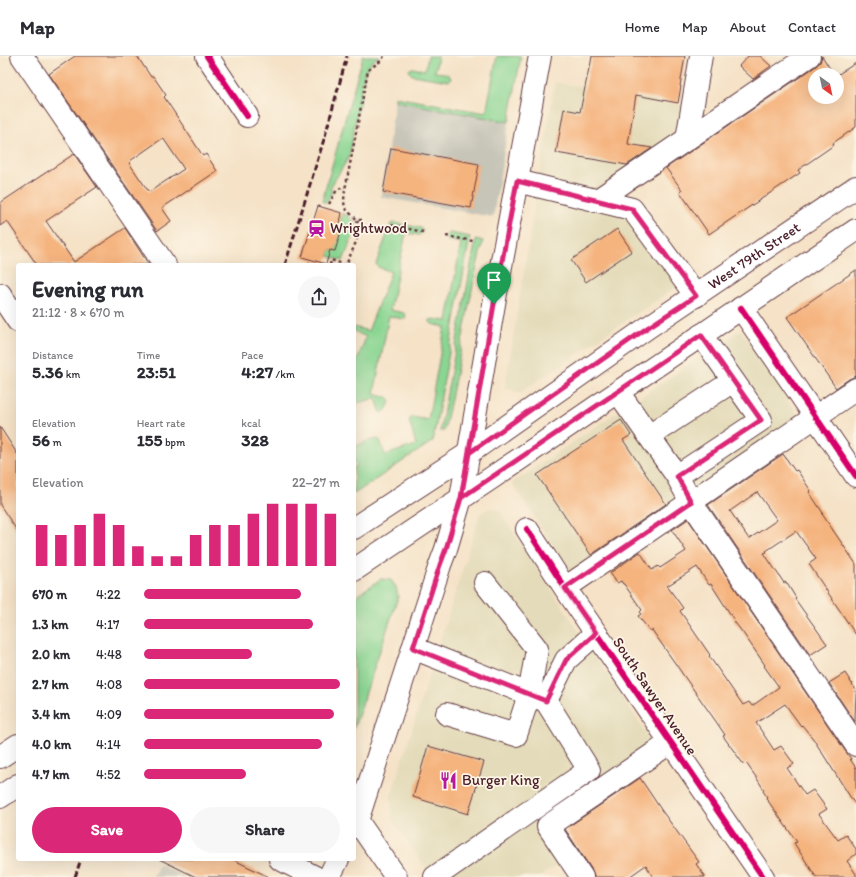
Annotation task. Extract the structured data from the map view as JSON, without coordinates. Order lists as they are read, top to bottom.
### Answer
{
  "streets": {
    "main road": ["West 79th Street", "South Sawyer Avenue"]
  },
  "places": {
    "station": ["Wrightwood"],
    "restaurant": ["Burger King"]
  },
  "north": "bottom right",
  "page": {
    "header": "Map",
    "nav": [
      "Home",
      "Map",
      "About",
      "Contact"
    ],
    "heading": ["Evening run", "21:12 · 8 × 670 m"],
    "stats": [
      ["Distance", "5.36 km"],
      ["Time", "23:51"],
      ["Pace", "4:27 /km"],
      ["Elevation", "56 m"],
      ["Heart rate", "155 bpm"],
      ["kcal", "328"]
    ],
    "chart": ["Elevation", "22–27 m"],
    "list": [
      {
        "name": "670 m",
        "note": "4:22"
      },
      {
        "name": "1.3 km",
        "note": "4:17"
      },
      {
        "name": "2.0 km",
        "note": "4:48"
      },
      {
        "name": "2.7 km",
        "note": "4:08"
      },
      {
        "name": "3.4 km",
        "note": "4:09"
      },
      {
        "name": "4.0 km",
        "note": "4:14"
      },
      {
        "name": "4.7 km",
        "note": "4:52"
      }
    ],
    "buttons": ["Save", "Share"]
  }
}
